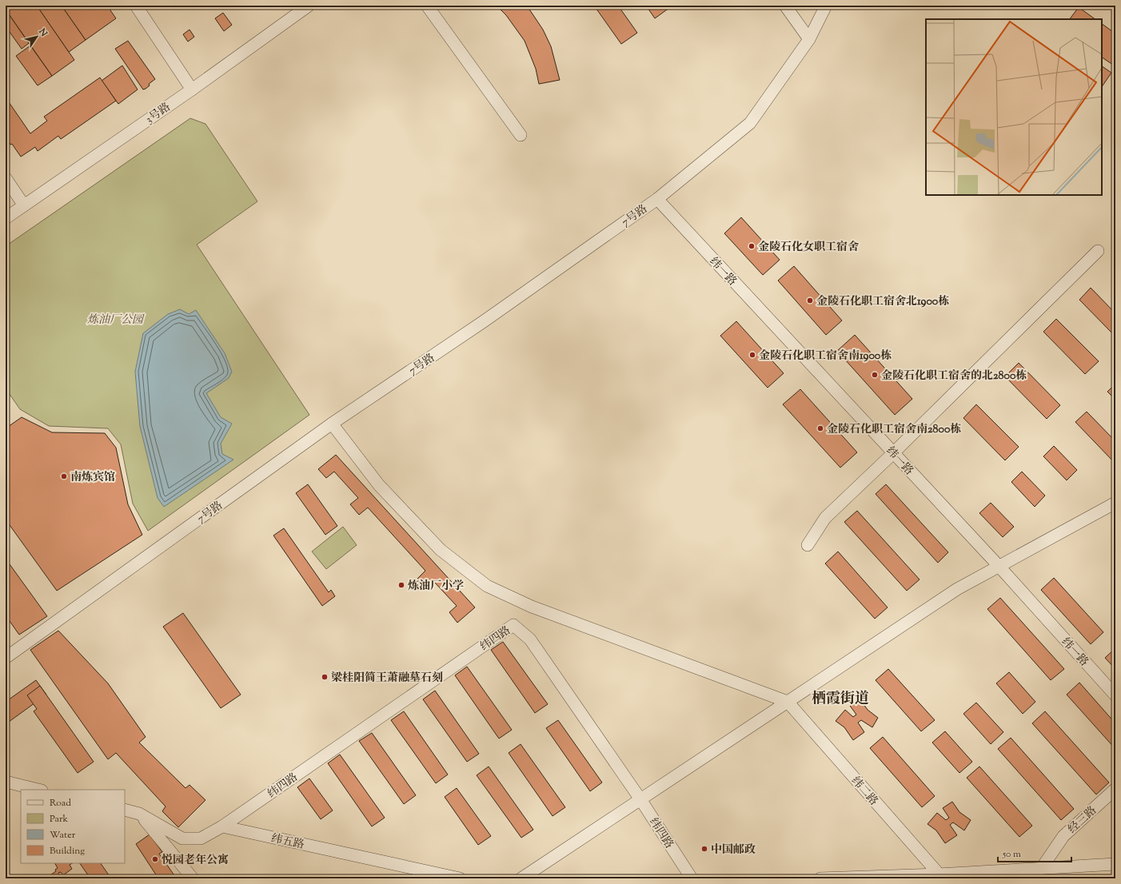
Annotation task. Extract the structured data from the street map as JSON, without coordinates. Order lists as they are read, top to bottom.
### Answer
{
  "streets": {
    "street": [
      "3号路",
      "7号路",
      "纬一路",
      "纬四路",
      "纬二路",
      "经三路",
      "纬五路"
    ]
  },
  "crossings": [
    ["7号路", "纬一路"],
    ["纬四路", "纬五路"]
  ],
  "districts": ["栖霞街道"],
  "parks": ["炼油厂公园"],
  "places": [
    "金陵石化女职工宿舍",
    "金陵石化职工宿舍北1900栋",
    "金陵石化职工宿舍南1900栋",
    "金陵石化职工宿舍的北2800栋",
    "金陵石化职工宿舍南2800栋",
    "南炼宾馆",
    "炼油厂小学",
    "梁桂阳简王萧融墓石刻",
    "中国邮政",
    "悦园老年公寓"
  ],
  "legend": [
    "Road",
    "Park",
    "Water",
    "Building"
  ],
  "scale_bar": "50 m",
  "north": "top right"
}
